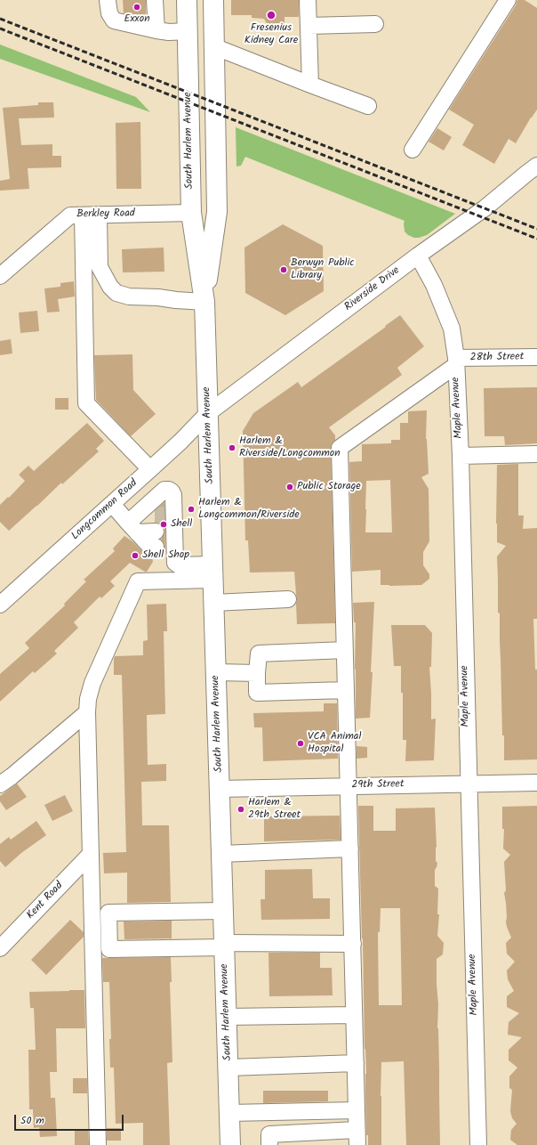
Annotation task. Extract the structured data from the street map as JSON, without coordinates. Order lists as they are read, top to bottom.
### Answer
{
  "streets": {
    "main road": ["South Harlem Avenue"],
    "street": [
      "Berkley Road",
      "Riverside Drive",
      "28th Street",
      "Maple Avenue",
      "Longcommon Road",
      "29th Street",
      "Kent Road"
    ]
  },
  "crossings": [
    ["South Harlem Avenue", "Berkley Road"],
    ["South Harlem Avenue", "Riverside Drive"],
    ["South Harlem Avenue", "Longcommon Road"],
    ["South Harlem Avenue", "29th Street"],
    ["Riverside Drive", "Maple Avenue"],
    ["Riverside Drive", "Longcommon Road"],
    ["28th Street", "Maple Avenue"],
    ["Maple Avenue", "29th Street"]
  ],
  "places": [
    "Exxon",
    "Fresenius Kidney Care",
    "Berwyn Public Library",
    "Harlem & Riverside/Longcommon",
    "Public Storage",
    "Harlem & Longcommon/Riverside",
    "Shell",
    "Shell Shop",
    "VCA Animal Hospital",
    "Harlem & 29th Street"
  ],
  "scale_bar": "50 m"
}
